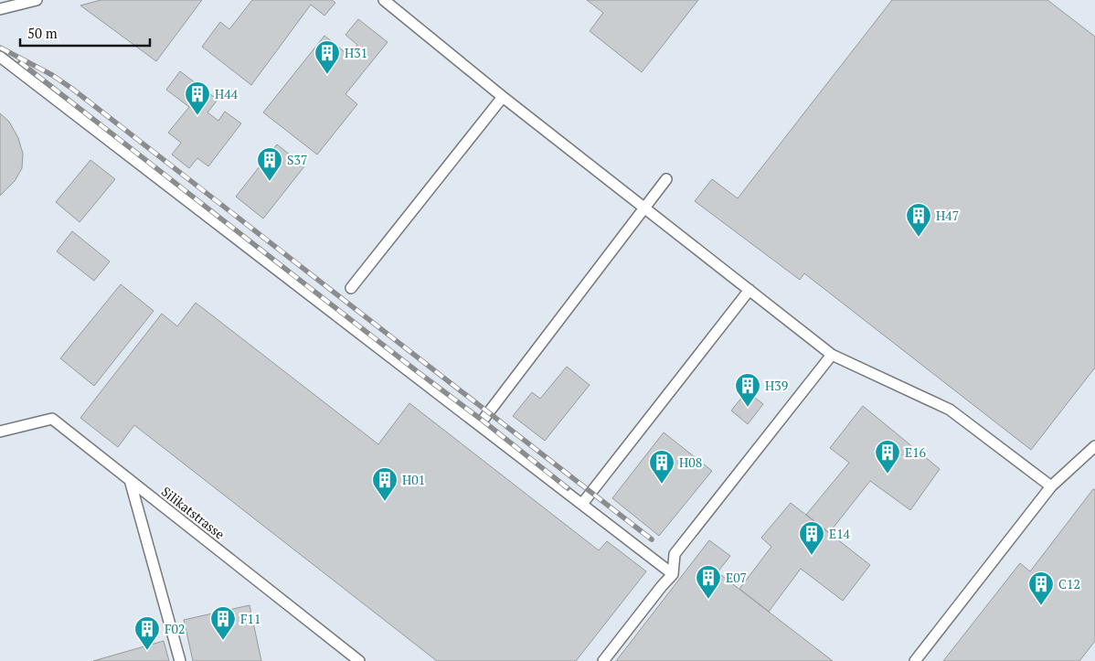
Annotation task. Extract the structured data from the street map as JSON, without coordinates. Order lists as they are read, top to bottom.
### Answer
{
  "streets": {
    "lane": ["Silikatstrasse"]
  },
  "places": {
    "building": [
      "H31",
      "H44",
      "S37",
      "H47",
      "H39",
      "E16",
      "H08",
      "H01",
      "E14",
      "E07",
      "C12",
      "F11",
      "F02"
    ]
  },
  "scale_bar": "50 m"
}
